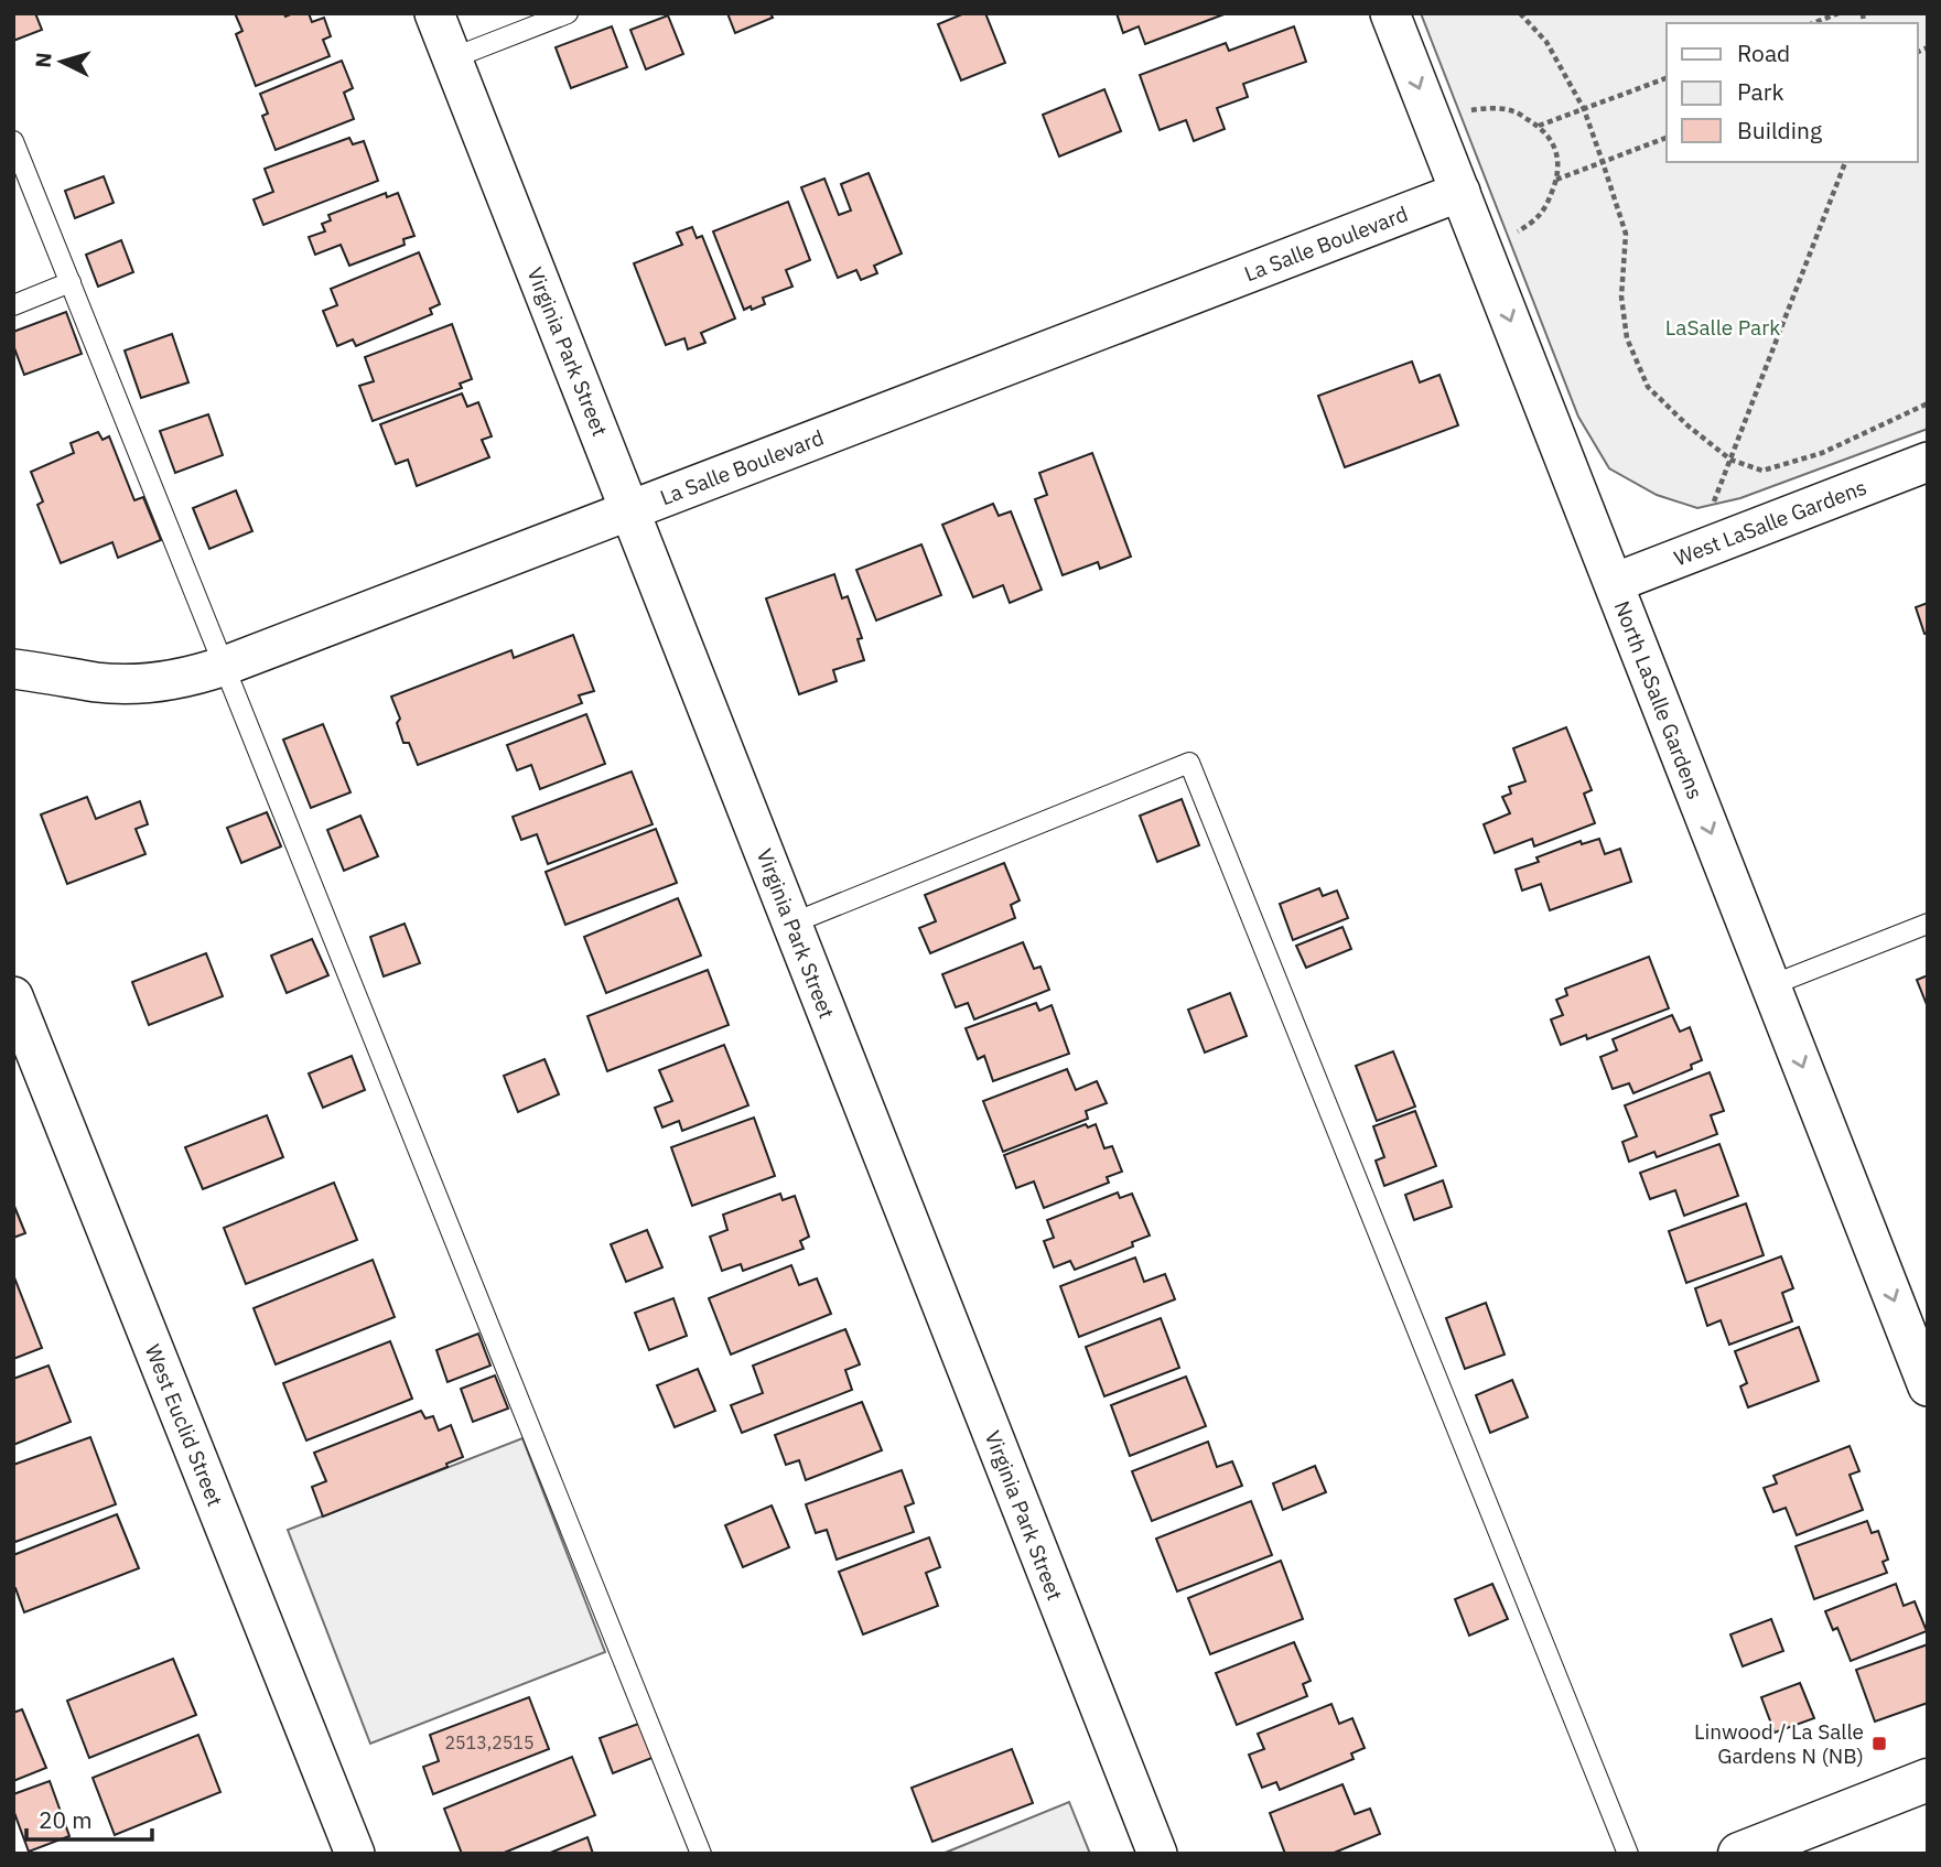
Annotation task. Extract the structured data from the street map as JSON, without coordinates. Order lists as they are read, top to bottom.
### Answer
{
  "streets": {
    "street": [
      "La Salle Boulevard",
      "Virginia Park Street",
      "West LaSalle Gardens",
      "North LaSalle Gardens",
      "West Euclid Street"
    ]
  },
  "crossings": [
    ["La Salle Boulevard", "Virginia Park Street"],
    ["La Salle Boulevard", "North LaSalle Gardens"],
    ["West LaSalle Gardens", "North LaSalle Gardens"]
  ],
  "one_way": ["North LaSalle Gardens"],
  "parks": ["LaSalle Park"],
  "places": {
    "transit": ["Linwood / La Salle Gardens N (NB)"]
  },
  "house_numbers": ["2513,2515"],
  "legend": ["Road", "Park", "Building"],
  "scale_bar": "20 m",
  "north": "left"
}
